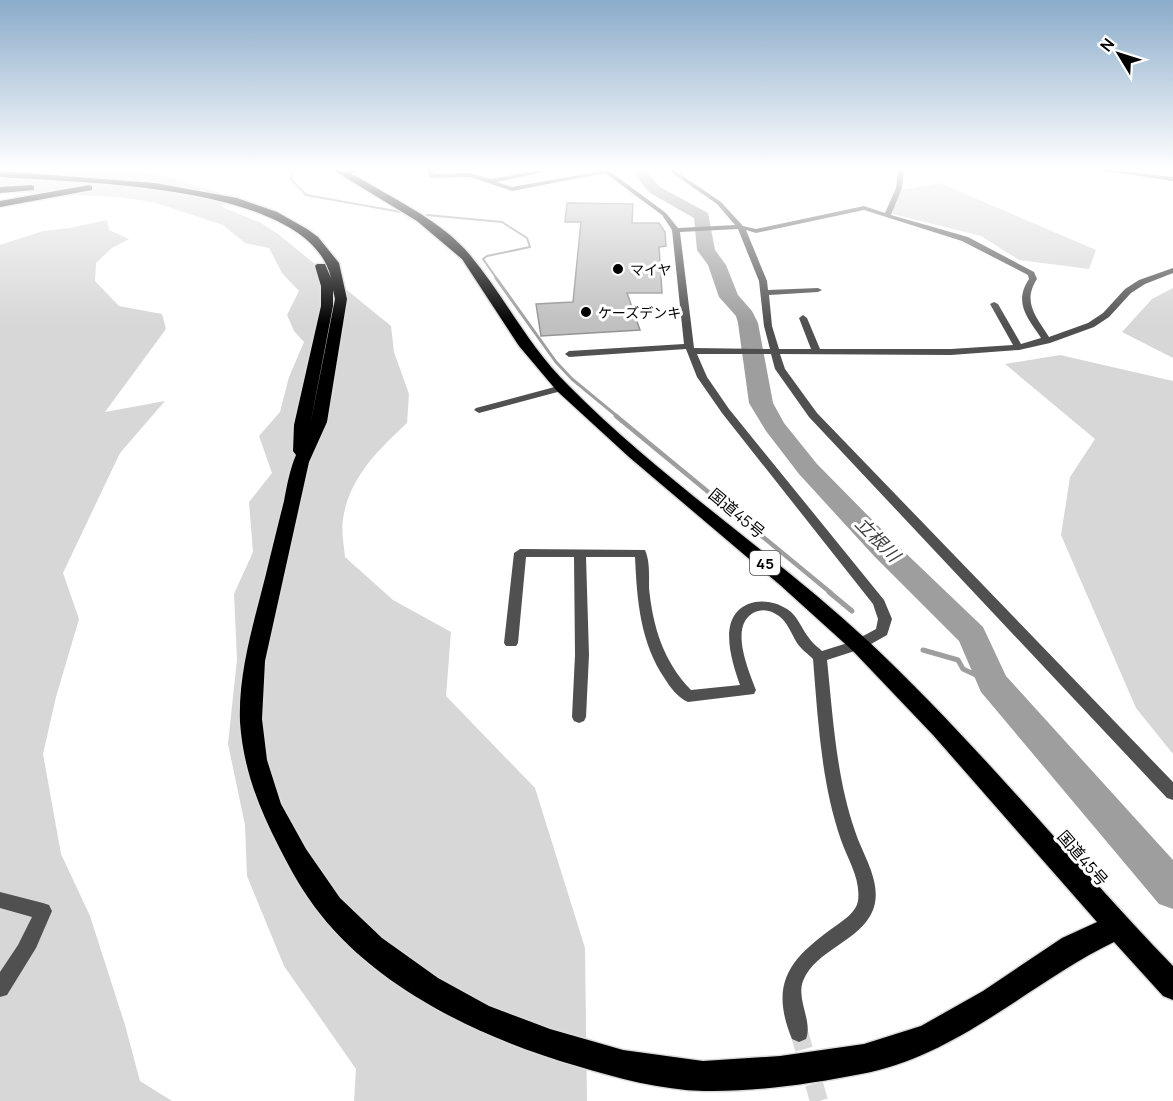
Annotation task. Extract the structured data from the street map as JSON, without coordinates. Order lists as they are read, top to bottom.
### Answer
{
  "streets": {
    "highway": ["国道45号", "45"]
  },
  "water": ["立根川"],
  "places": ["マイヤ", "ケーズデンキ"],
  "north": "top left"
}
